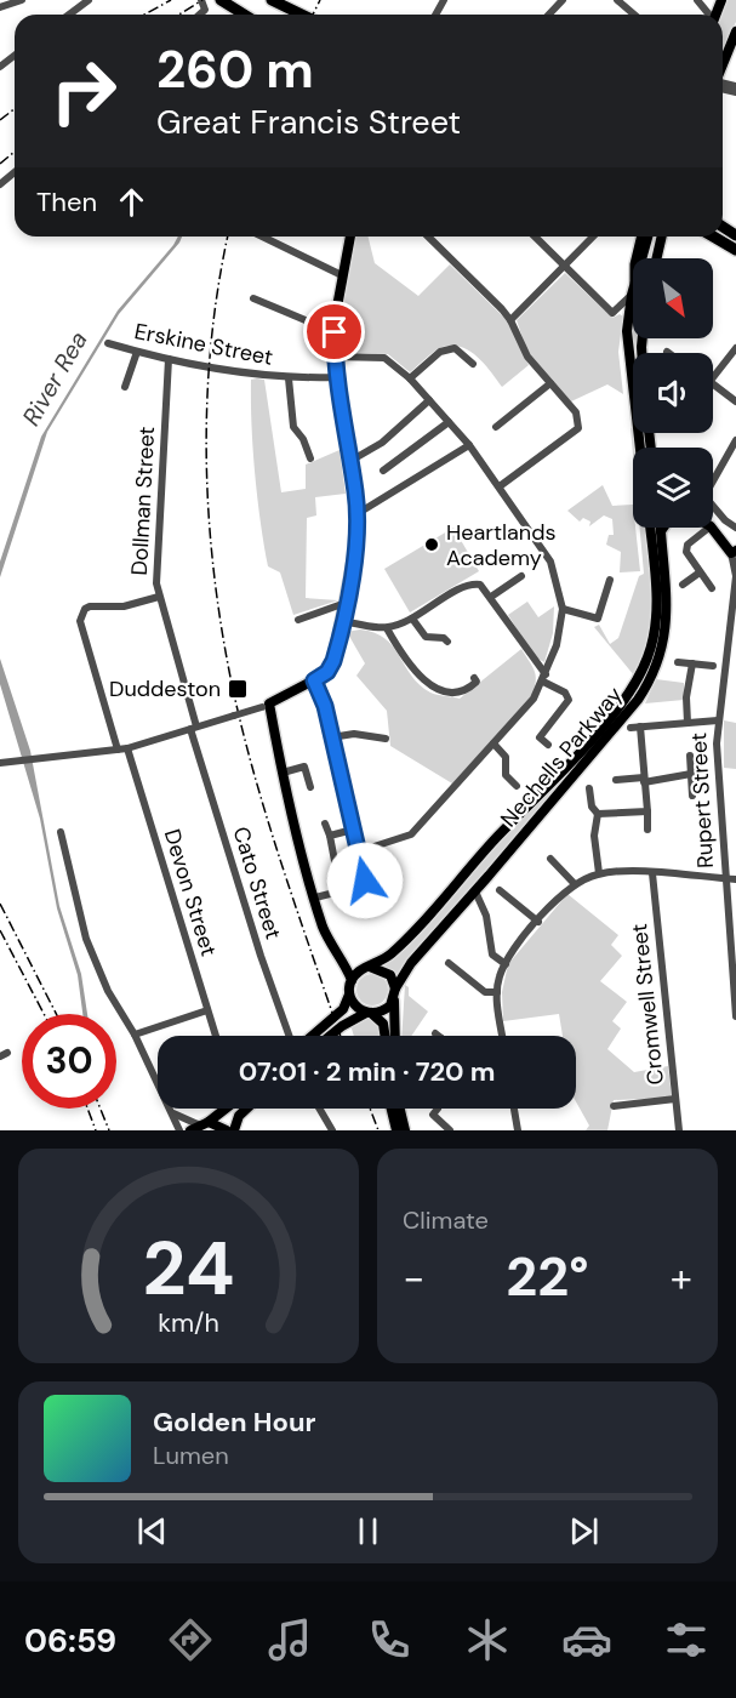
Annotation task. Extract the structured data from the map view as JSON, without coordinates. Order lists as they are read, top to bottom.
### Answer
{
  "streets": {
    "main road": ["Nechells Parkway", "Rupert Street"],
    "street": [
      "Erskine Street",
      "Dollman Street",
      "Cato Street",
      "Devon Street",
      "Cromwell Street"
    ]
  },
  "crossings": [
    ["Erskine Street", "Dollman Street"],
    ["Dollman Street", "Cato Street"]
  ],
  "water": ["River Rea"],
  "places": {
    "other": ["Heartlands Academy"],
    "transit": ["Duddeston"]
  },
  "north": "bottom right",
  "page": {
    "turn": ["260 m", "Great Francis Street"],
    "then": "Then",
    "limit": "30",
    "trip": "07:01 · 2 min · 720 m",
    "tile": "Climate",
    "heat": ["−", "22°", "+"],
    "song": ["Golden Hour", "Lumen"],
    "tabs": "06:59",
    "gauge": ["24", "km/h"]
  }
}
